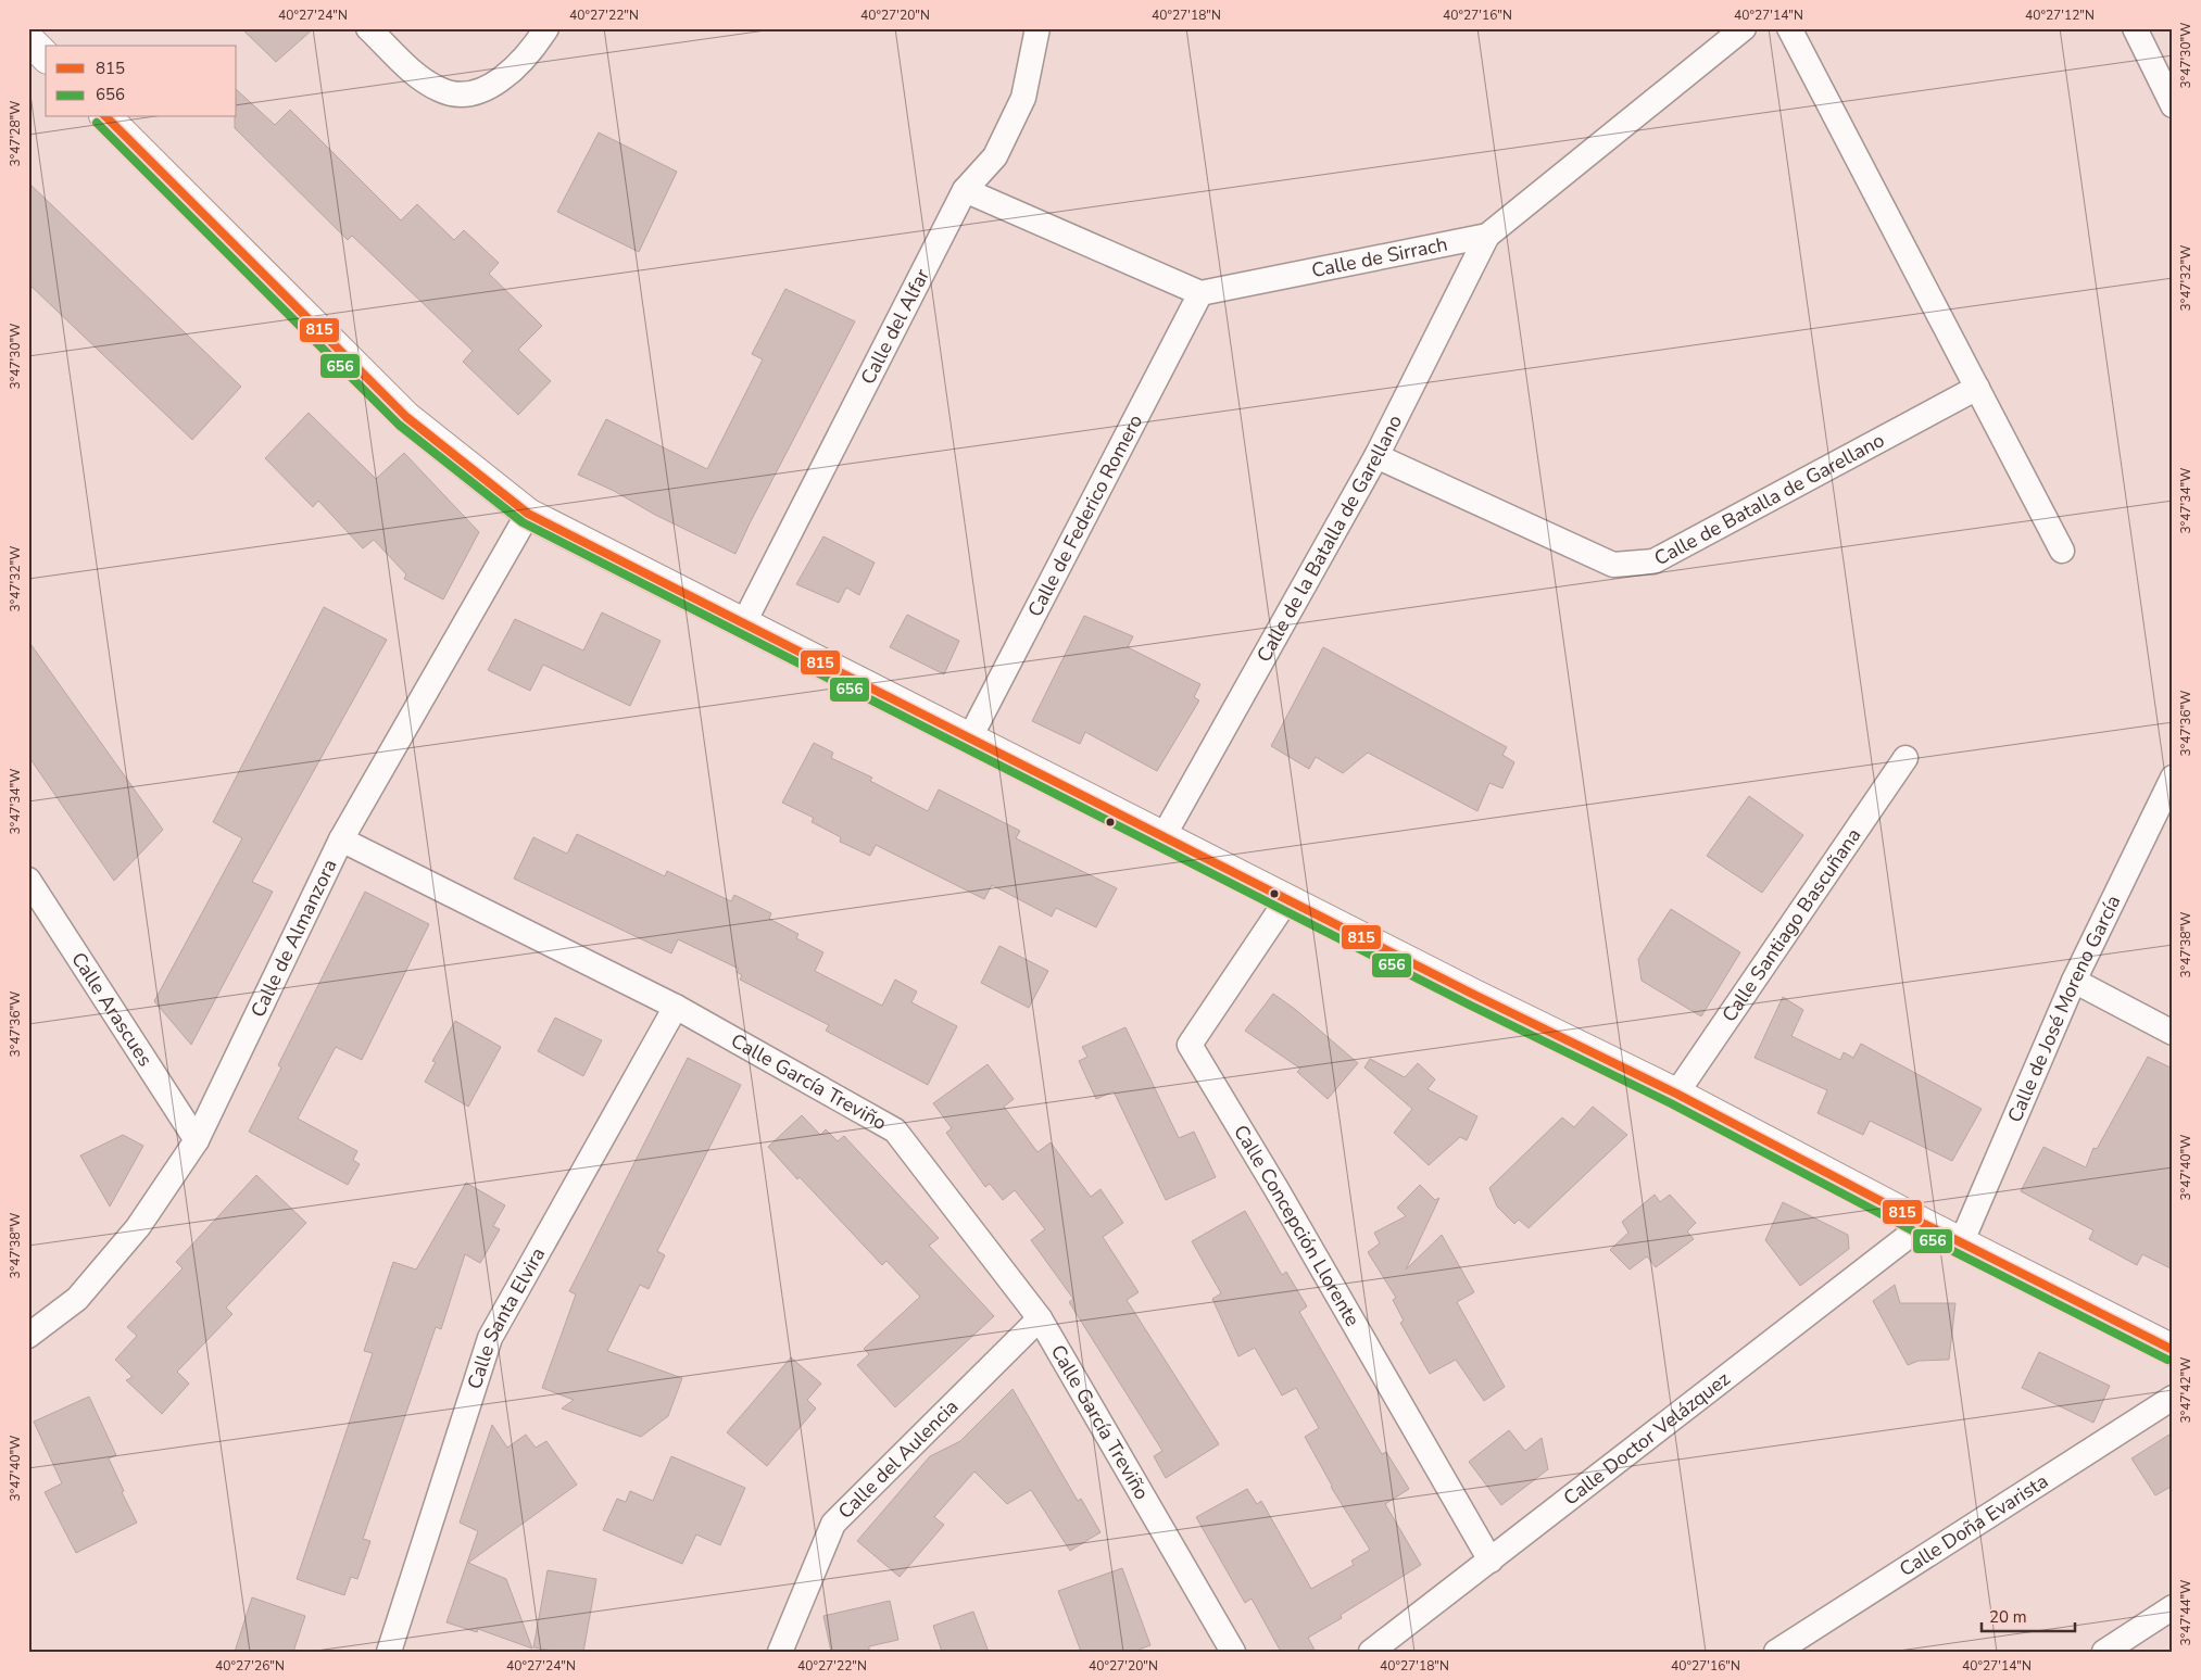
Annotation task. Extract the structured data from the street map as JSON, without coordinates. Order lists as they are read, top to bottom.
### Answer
{
  "streets": {
    "street": [
      "Calle de Sirrach",
      "Calle del Alfar",
      "Calle de Batalla de Garellano",
      "Calle de Federico Romero",
      "Calle de la Batalla de Garellano",
      "Calle Santiago Bascuñana",
      "Calle de Almanzora",
      "Calle de José Moreno García",
      "Calle Arascues",
      "Calle García Treviño",
      "Calle Concepción Llorente",
      "Calle Santa Elvira",
      "Calle Doctor Velázquez",
      "Calle del Aulencia",
      "Calle Doña Evarista"
    ]
  },
  "crossings": [
    ["Calle de Sirrach", "Calle de Federico Romero"],
    ["Calle de Sirrach", "Calle de la Batalla de Garellano"],
    ["Calle de Batalla de Garellano", "Calle de la Batalla de Garellano"],
    ["Calle de Almanzora", "Calle Arascues"],
    ["Calle de Almanzora", "Calle García Treviño"],
    ["Calle García Treviño", "Calle Santa Elvira"],
    ["Calle García Treviño", "Calle del Aulencia"],
    ["Calle Concepción Llorente", "Calle Doctor Velázquez"]
  ],
  "lines": ["transit line 815", "transit line 656"],
  "legend": ["815", "656"],
  "scale_bar": "20 m",
  "coordinates": [
    "40°27'24\"N",
    "40°27'22\"N",
    "40°27'20\"N",
    "40°27'18\"N",
    "40°27'16\"N",
    "40°27'14\"N",
    "40°27'12\"N",
    "3°47'30\"W",
    "3°47'28\"W",
    "3°47'32\"W",
    "3°47'34\"W",
    "3°47'36\"W",
    "3°47'38\"W",
    "3°47'40\"W",
    "3°47'42\"W",
    "3°47'44\"W",
    "40°27'26\"N"
  ]
}
